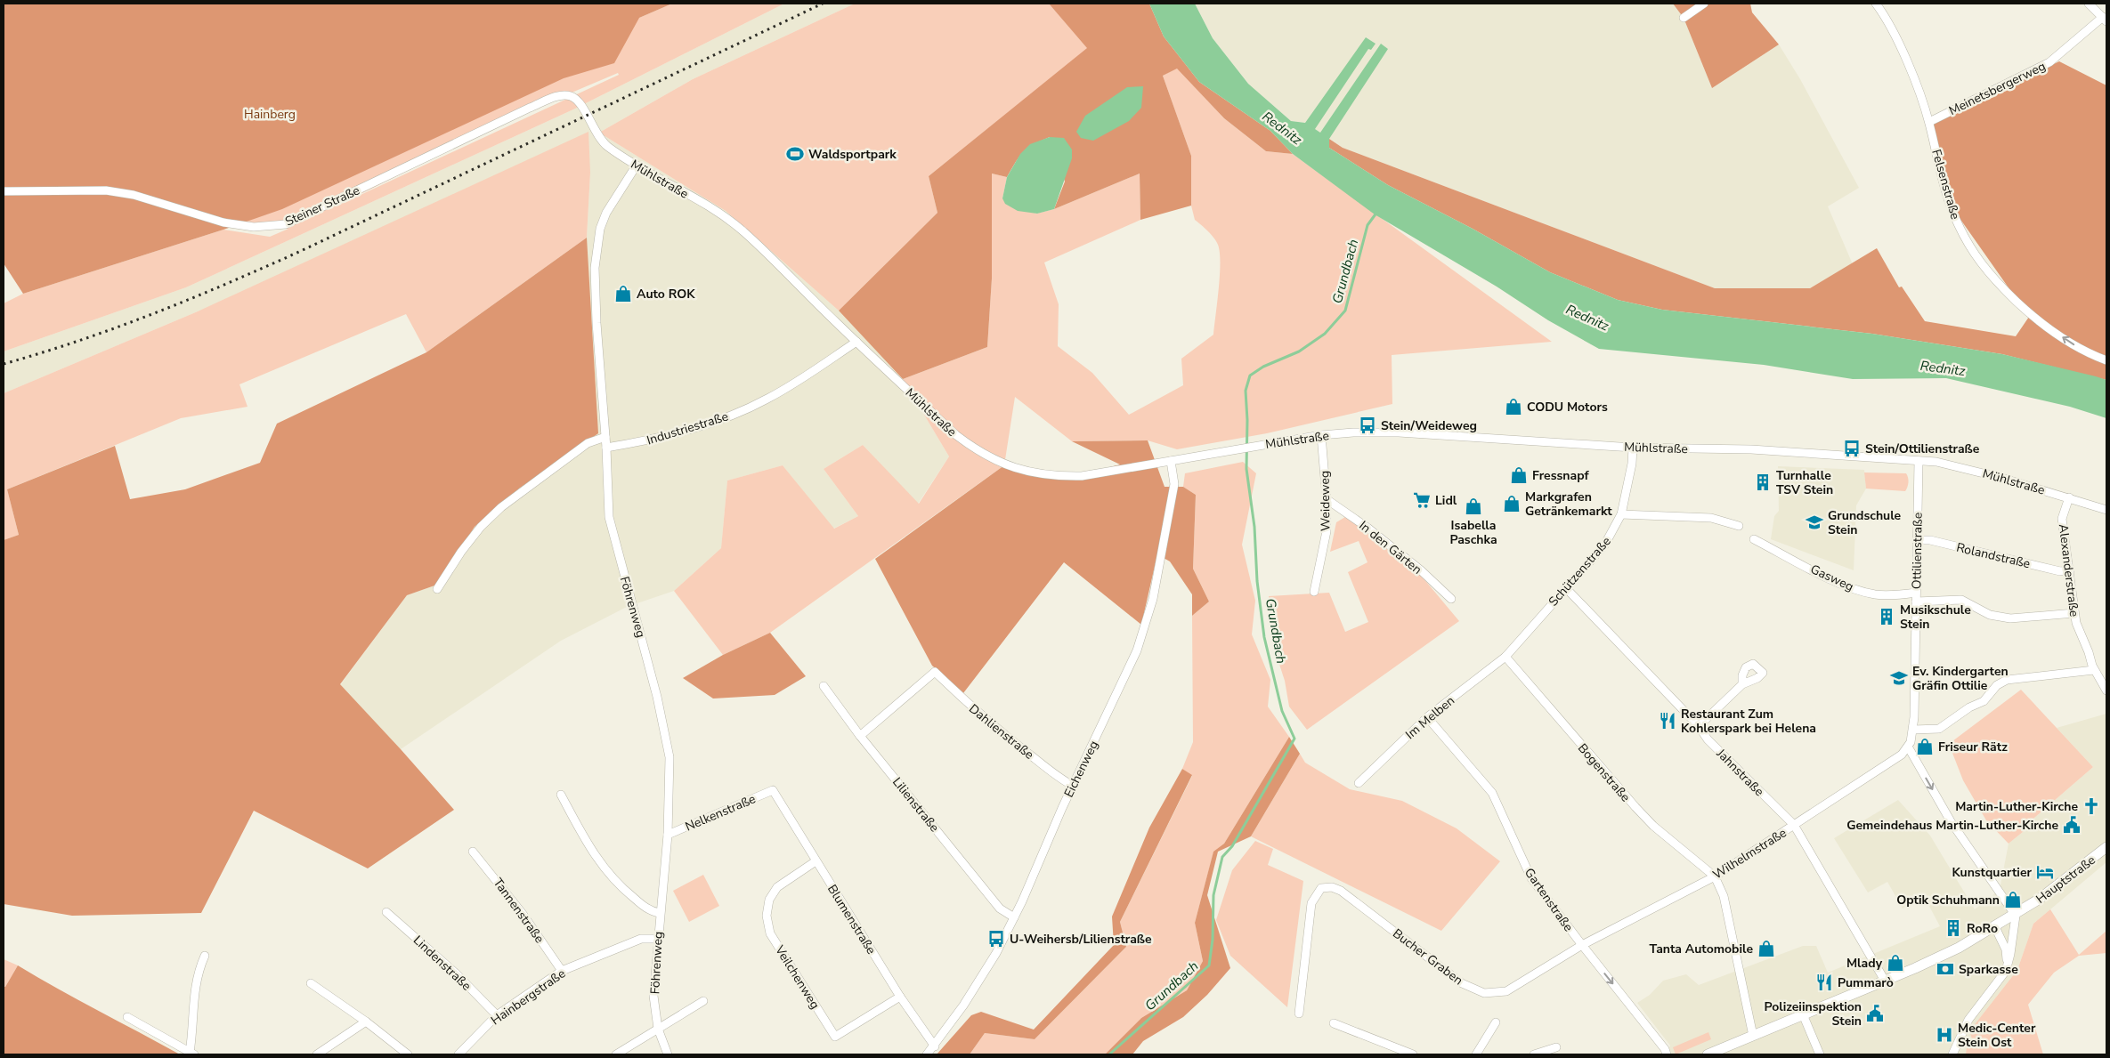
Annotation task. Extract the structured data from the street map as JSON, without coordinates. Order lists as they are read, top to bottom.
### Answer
{
  "streets": {
    "main road": ["Hauptstraße"],
    "street": [
      "Meinetsbergerweg",
      "Mühlstraße",
      "Felsenstraße",
      "Steiner Straße",
      "Industriestraße",
      "Weideweg",
      "In den Gärten",
      "Ottilienstraße",
      "Rolandstraße",
      "Alexanderstraße",
      "Schützenstraße",
      "Gasweg",
      "Föhrenweg",
      "Im Melben",
      "Dahlienstraße",
      "Eichenweg",
      "Bogenstraße",
      "Jahnstraße",
      "Lilienstraße",
      "Nelkenstraße",
      "Wilhelmstraße",
      "Gartenstraße",
      "Tannenstraße",
      "Blumenstraße",
      "Bucher Graben",
      "Lindenstraße",
      "Veilchenweg",
      "Hainbergstraße"
    ]
  },
  "crossings": [
    ["Meinetsbergerweg", "Felsenstraße"],
    ["Mühlstraße", "Steiner Straße"],
    ["Mühlstraße", "Industriestraße"],
    ["Mühlstraße", "Weideweg"],
    ["Mühlstraße", "Ottilienstraße"],
    ["Mühlstraße", "Alexanderstraße"],
    ["Mühlstraße", "Schützenstraße"],
    ["Mühlstraße", "Föhrenweg"],
    ["Mühlstraße", "Eichenweg"],
    ["Industriestraße", "Föhrenweg"],
    ["Weideweg", "In den Gärten"],
    ["Ottilienstraße", "Rolandstraße"],
    ["Ottilienstraße", "Gasweg"],
    ["Ottilienstraße", "Wilhelmstraße"],
    ["Rolandstraße", "Alexanderstraße"],
    ["Schützenstraße", "Im Melben"],
    ["Schützenstraße", "Bogenstraße"],
    ["Schützenstraße", "Jahnstraße"],
    ["Föhrenweg", "Nelkenstraße"],
    ["Föhrenweg", "Hainbergstraße"],
    ["Im Melben", "Bogenstraße"],
    ["Im Melben", "Gartenstraße"],
    ["Dahlienstraße", "Eichenweg"],
    ["Dahlienstraße", "Lilienstraße"],
    ["Eichenweg", "Lilienstraße"],
    ["Eichenweg", "Blumenstraße"],
    ["Bogenstraße", "Wilhelmstraße"],
    ["Jahnstraße", "Wilhelmstraße"],
    ["Jahnstraße", "Hauptstraße"],
    ["Nelkenstraße", "Blumenstraße"],
    ["Wilhelmstraße", "Gartenstraße"],
    ["Wilhelmstraße", "Bucher Graben"],
    ["Gartenstraße", "Bucher Graben"],
    ["Tannenstraße", "Hainbergstraße"],
    ["Blumenstraße", "Veilchenweg"],
    ["Lindenstraße", "Hainbergstraße"]
  ],
  "one_way": ["Felsenstraße"],
  "water": ["Rednitz", "Grundbach"],
  "parks": ["Hainberg"],
  "places": {
    "sports": ["Waldsportpark"],
    "shop": [
      "Auto ROK",
      "CODU Motors",
      "Fressnapf",
      "Markgrafen Getränkemarkt",
      "Isabella Paschka",
      "Friseur Rätz",
      "Optik Schuhmann",
      "Tanta Automobile",
      "Mlady"
    ],
    "bus stop": ["Stein/Weideweg", "Stein/Ottilienstraße", "U-Weihersb/Lilienstraße"],
    "building": ["Turnhalle TSV Stein", "Musikschule Stein", "RoRo"],
    "supermarket": ["Lidl"],
    "school or university": ["Grundschule Stein", "Ev. Kindergarten Gräfin Ottilie"],
    "restaurant": ["Restaurant Zum Kohlerspark bei Helena", "Pummarò"],
    "church": ["Martin-Luther-Kirche"],
    "public building": ["Gemeindehaus Martin-Luther-Kirche", "Polizeiinspektion Stein"],
    "hotel": ["Kunstquartier"],
    "bank": ["Sparkasse"],
    "hospital": ["Medic-Center Stein Ost"]
  }
}
